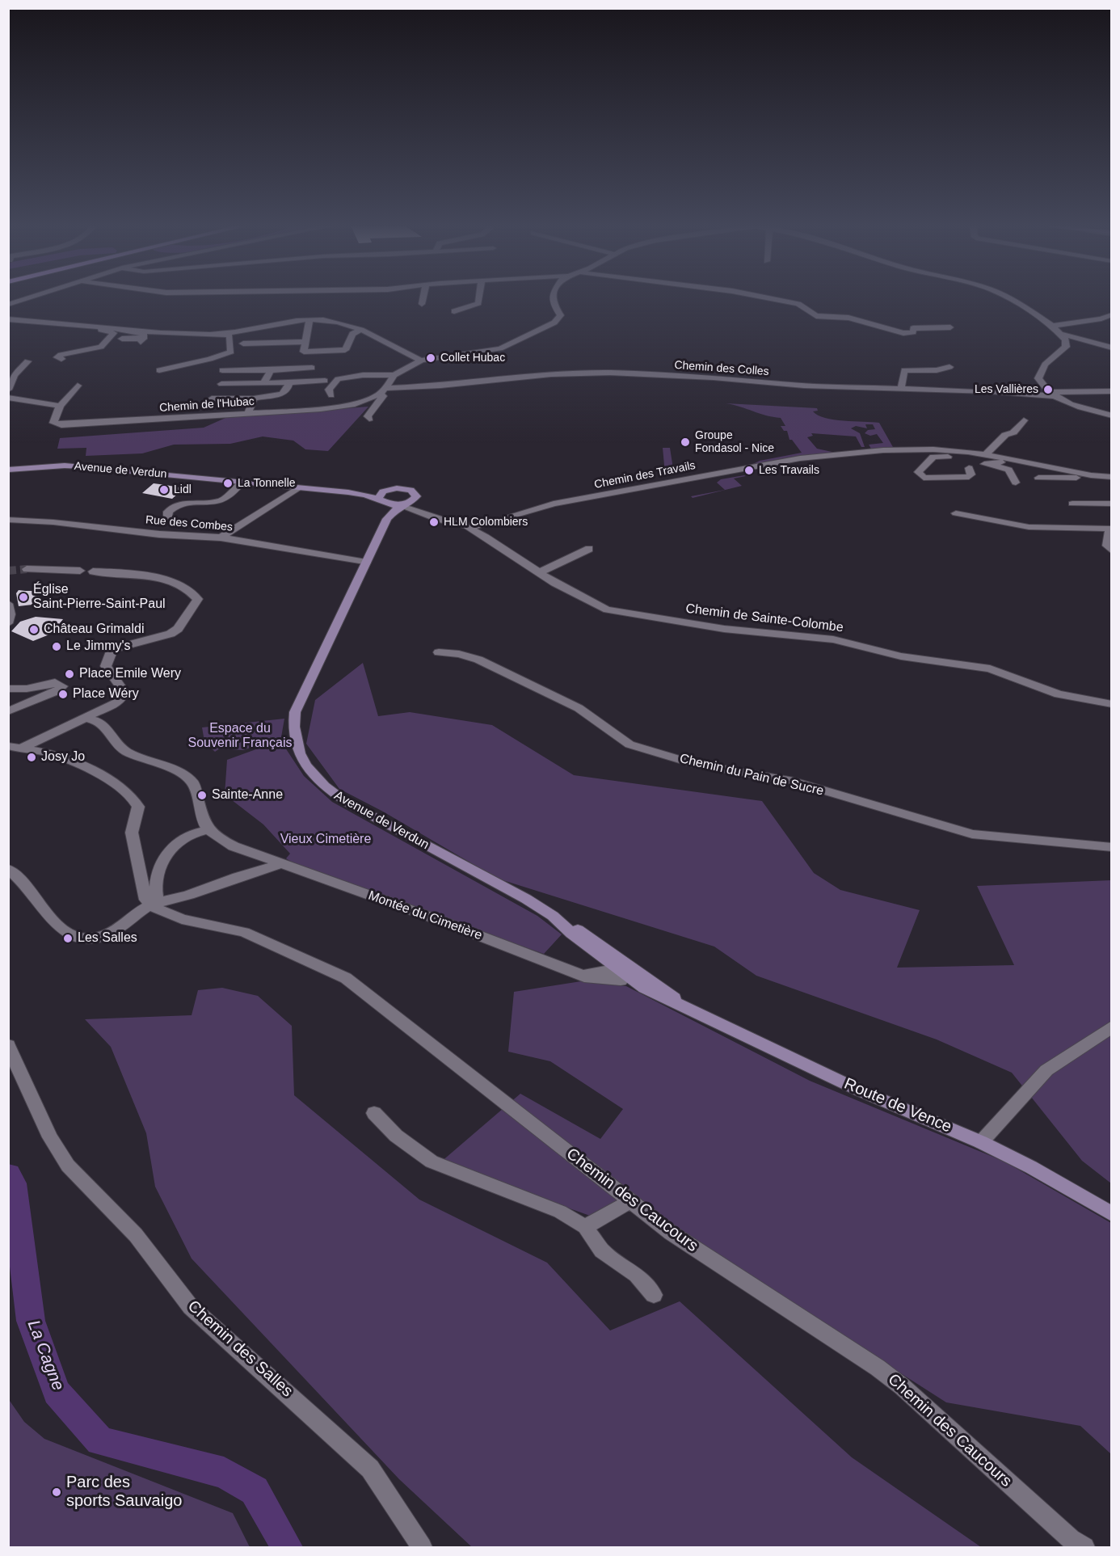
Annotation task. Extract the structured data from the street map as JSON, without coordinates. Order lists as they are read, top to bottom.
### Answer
{
  "streets": {
    "main road": ["Avenue de Verdun", "Route de Vence"],
    "street": [
      "Chemin des Colles",
      "Chemin de l'Hubac",
      "Chemin des Travails",
      "Rue des Combes",
      "Chemin de Sainte-Colombe",
      "Chemin du Pain de Sucre",
      "Montée du Cimetière",
      "Chemin des Caucours",
      "Chemin des Salles"
    ]
  },
  "crossings": [
    ["Chemin des Colles", "Chemin de l'Hubac"],
    ["Avenue de Verdun", "Chemin des Travails"],
    ["Avenue de Verdun", "Rue des Combes"],
    ["Avenue de Verdun", "Montée du Cimetière"],
    ["Avenue de Verdun", "Route de Vence"],
    ["Chemin des Travails", "Chemin de Sainte-Colombe"],
    ["Montée du Cimetière", "Route de Vence"]
  ],
  "water": ["La Cagne"],
  "parks": ["Espace du Souvenir Français", "Vieux Cimetière"],
  "places": [
    "Collet Hubac",
    "Les Vallières",
    "Groupe Fondasol - Nice",
    "Les Travails",
    "La Tonnelle",
    "Lidl",
    "HLM Colombiers",
    "Église Saint-Pierre-Saint-Paul",
    "Château Grimaldi",
    "Le Jimmy's",
    "Place Emile Wery",
    "Place Wéry",
    "Josy Jo",
    "Sainte-Anne",
    "Les Salles",
    "Parc des sports Sauvaigo"
  ]
}
